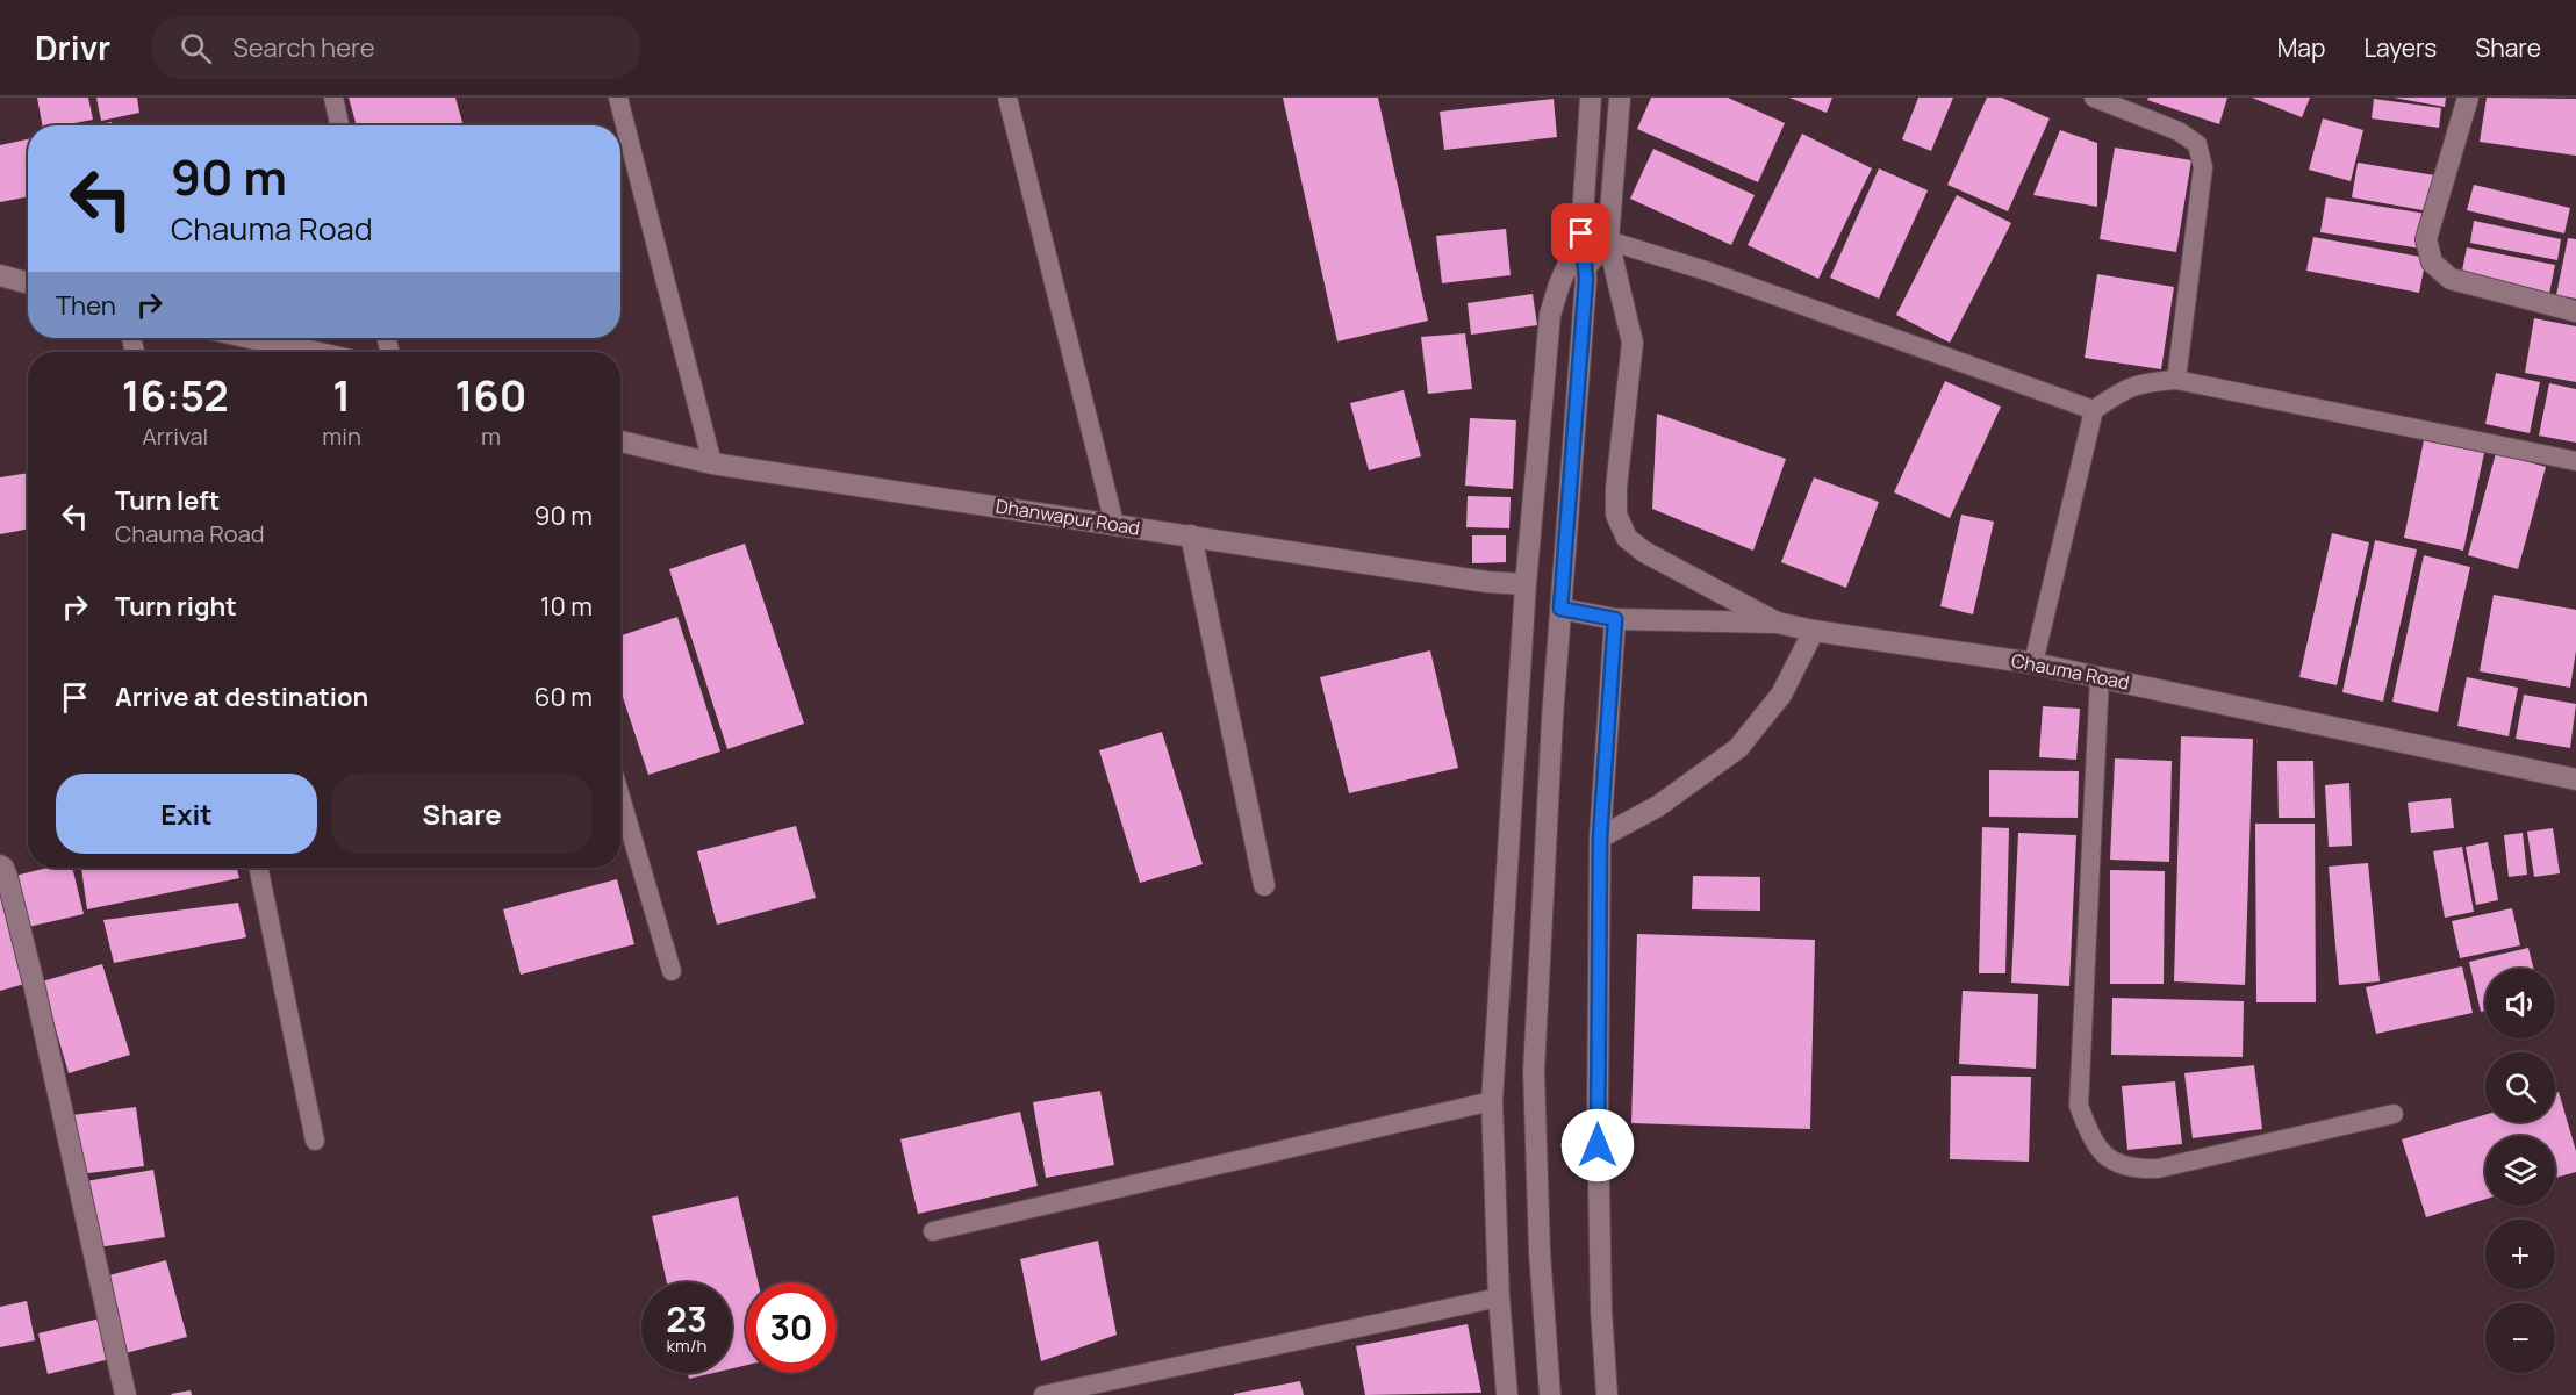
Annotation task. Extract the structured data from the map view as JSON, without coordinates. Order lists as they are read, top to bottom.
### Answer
{
  "streets": {
    "street": ["Dhanwapur Road", "Chauma Road"]
  },
  "page": {
    "header": "Drivr",
    "search": "Search here",
    "nav": ["Map", "Layers", "Share"],
    "turn": ["90 m", "Chauma Road"],
    "then": "Then",
    "eta": [
      "16:52",
      "Arrival",
      "1",
      "min",
      "160",
      "m"
    ],
    "list": [
      {
        "name": "Turn left",
        "note": "Chauma Road",
        "value": "90 m"
      },
      {
        "name": "Turn right",
        "value": "10 m"
      },
      {
        "name": "Arrive at destination",
        "value": "60 m"
      }
    ],
    "buttons": ["Exit", "Share"],
    "map_buttons": ["+", "−"],
    "speed": "23 km/h",
    "limit": "30"
  }
}
